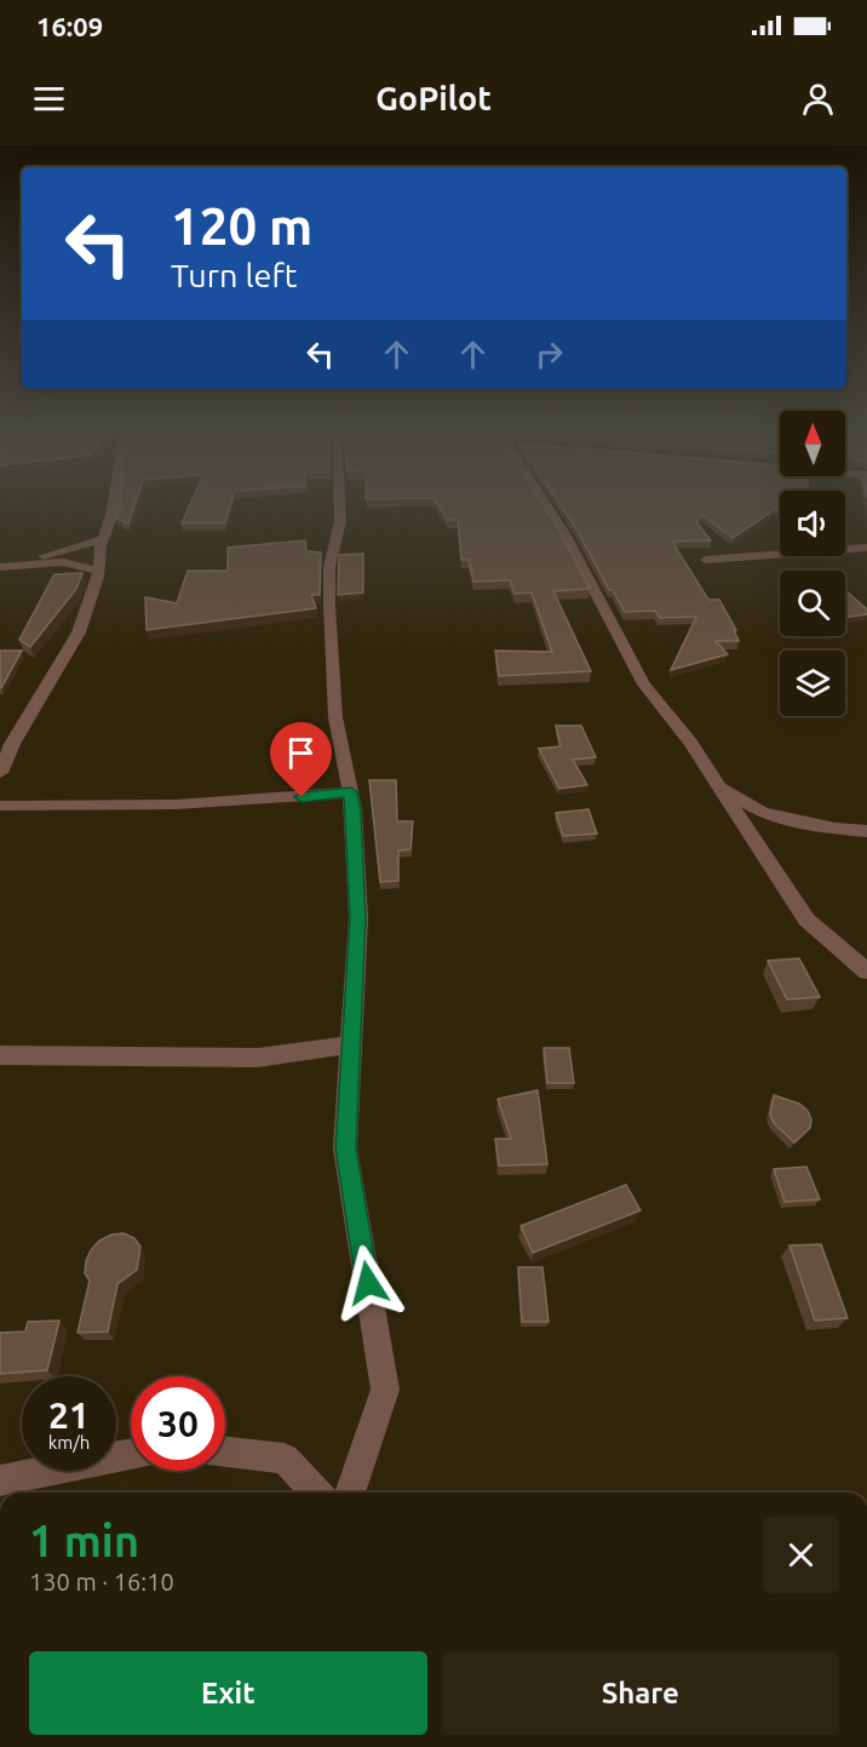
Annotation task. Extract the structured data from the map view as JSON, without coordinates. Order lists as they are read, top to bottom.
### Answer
{
  "north": "top",
  "page": {
    "status": "16:09",
    "header": "GoPilot",
    "turn": ["120 m", "Turn left"],
    "speed": "21 km/h",
    "limit": "30",
    "heading": ["1 min", "130 m · 16:10"],
    "buttons": ["Exit", "Share"]
  }
}
